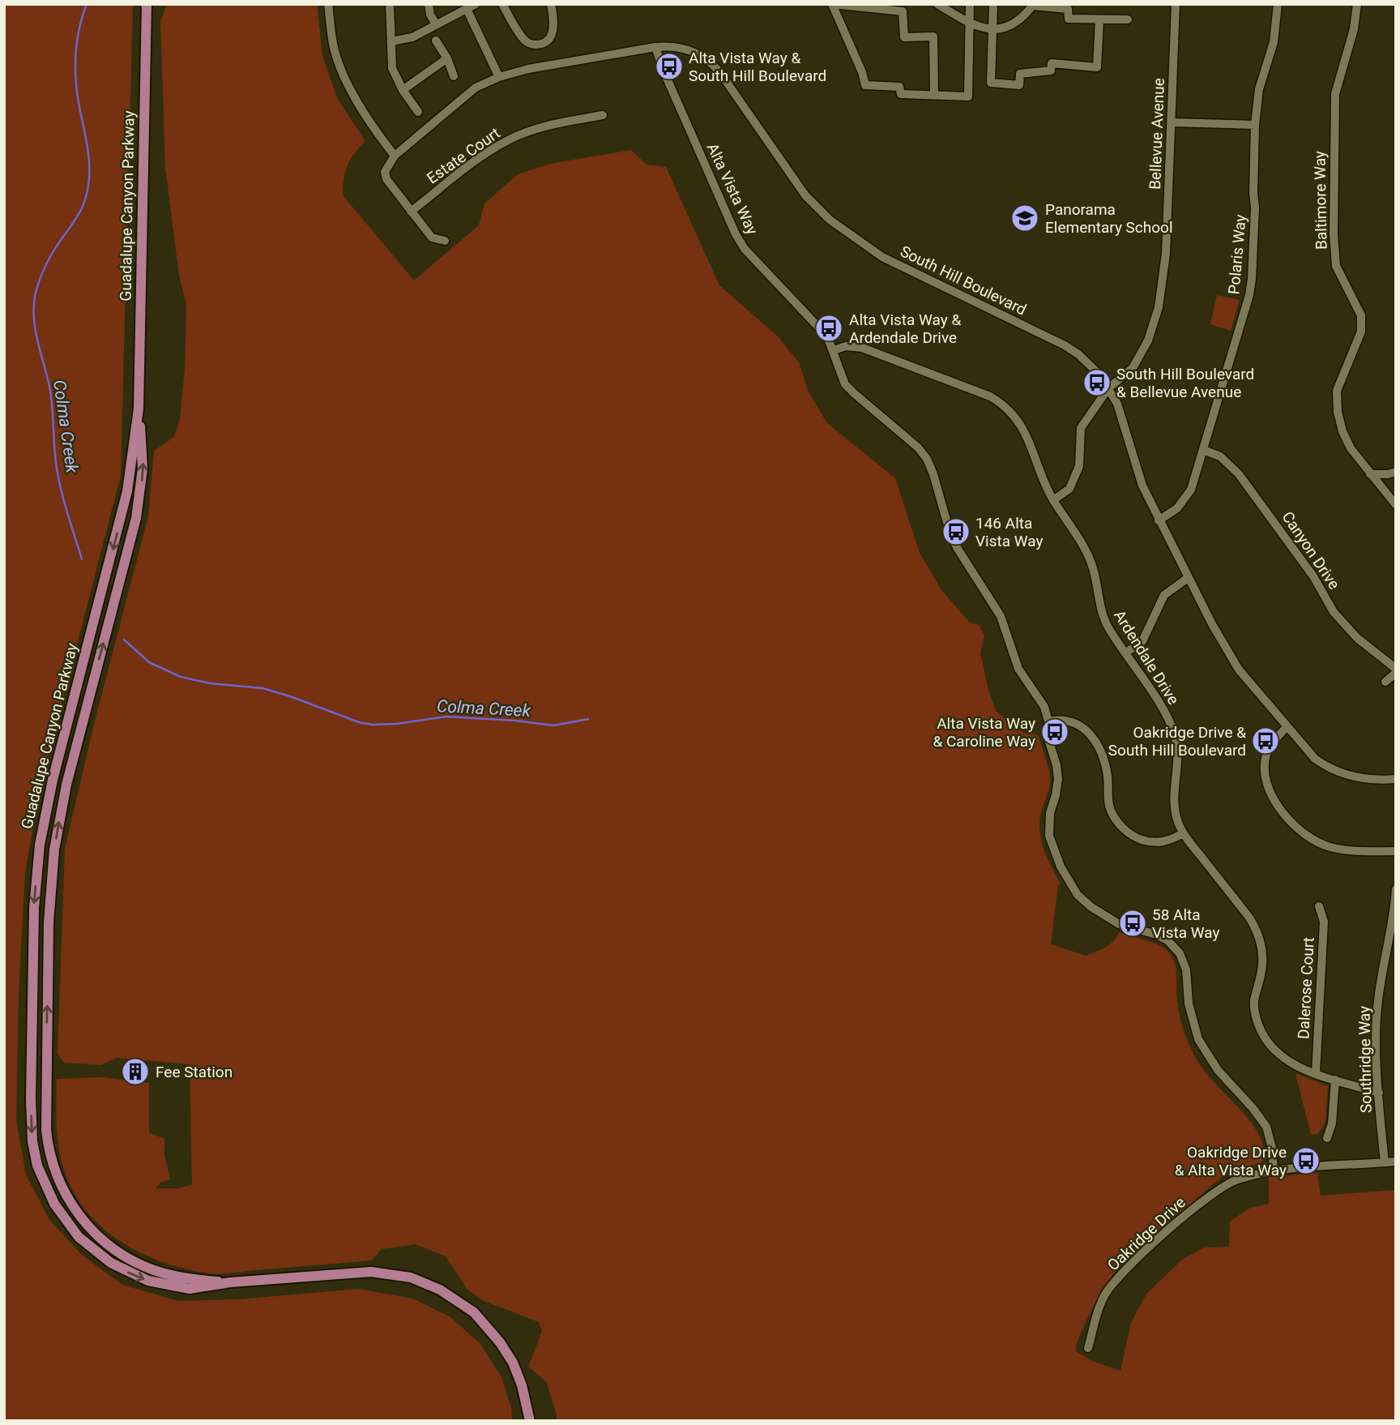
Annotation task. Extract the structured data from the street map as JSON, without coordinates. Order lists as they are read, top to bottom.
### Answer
{
  "streets": {
    "main road": ["Guadalupe Canyon Parkway"],
    "street": [
      "Bellevue Avenue",
      "Estate Court",
      "Alta Vista Way",
      "Baltimore Way",
      "Polaris Way",
      "South Hill Boulevard",
      "Canyon Drive",
      "Ardendale Drive",
      "Dalerose Court",
      "Southridge Way",
      "Oakridge Drive"
    ]
  },
  "crossings": [
    ["Bellevue Avenue", "South Hill Boulevard"],
    ["Bellevue Avenue", "Ardendale Drive"],
    ["Alta Vista Way", "South Hill Boulevard"],
    ["Alta Vista Way", "Ardendale Drive"],
    ["Alta Vista Way", "Oakridge Drive"],
    ["Polaris Way", "South Hill Boulevard"],
    ["Polaris Way", "Canyon Drive"],
    ["Ardendale Drive", "Dalerose Court"],
    ["Ardendale Drive", "Southridge Way"],
    ["Southridge Way", "Oakridge Drive"]
  ],
  "water": ["Colma Creek"],
  "places": {
    "bus stop": [
      "Alta Vista Way & South Hill Boulevard",
      "Alta Vista Way & Ardendale Drive",
      "South Hill Boulevard & Bellevue Avenue",
      "146 Alta Vista Way",
      "Alta Vista Way & Caroline Way",
      "Oakridge Drive & South Hill Boulevard",
      "58 Alta Vista Way",
      "Oakridge Drive & Alta Vista Way"
    ],
    "school or university": ["Panorama Elementary School"],
    "building": ["Fee Station"]
  }
}
